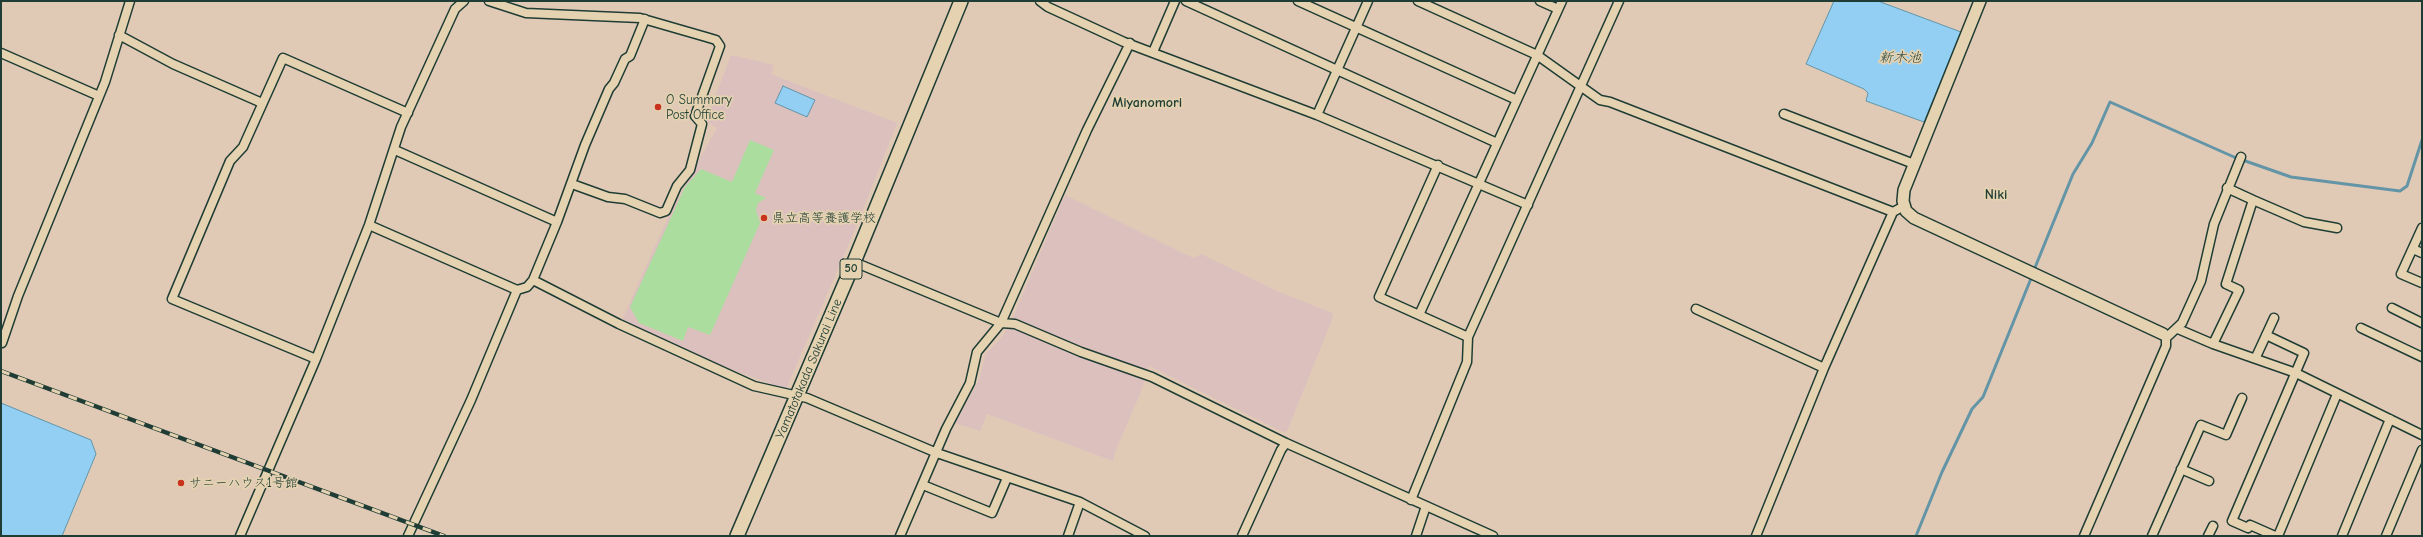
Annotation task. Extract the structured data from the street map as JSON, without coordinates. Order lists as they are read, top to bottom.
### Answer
{
  "streets": {
    "main road": ["50", "Yamatotakada Sakurai Line"]
  },
  "districts": ["Miyanomori", "Niki"],
  "water": ["新木池"],
  "places": ["O Summary Post Office", "県立高等養護学校", "サニーハウス1号館"]
}
